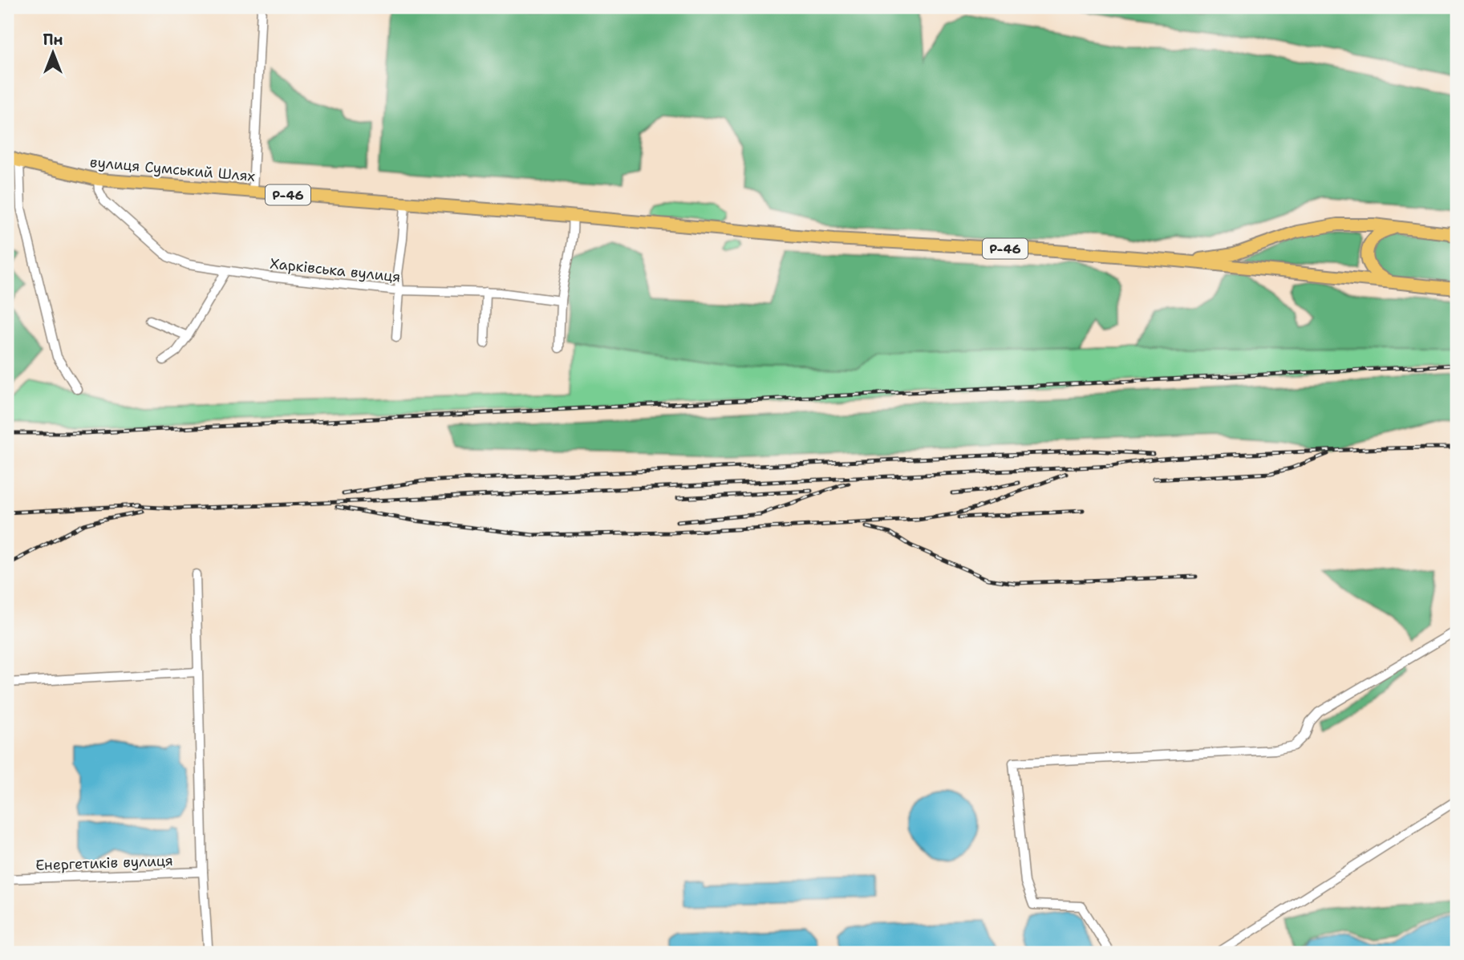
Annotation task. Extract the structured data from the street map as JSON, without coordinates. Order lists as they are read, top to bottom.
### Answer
{
  "streets": {
    "main road": ["вулиця Сумський Шлях", "Р-46"],
    "street": ["Харківська вулиця", "Енергетиків вулиця"]
  },
  "crossings": [
    ["вулиця Сумський Шлях", "Р-46"],
    ["вулиця Сумський Шлях", "Харківська вулиця"]
  ],
  "north": "top"
}
